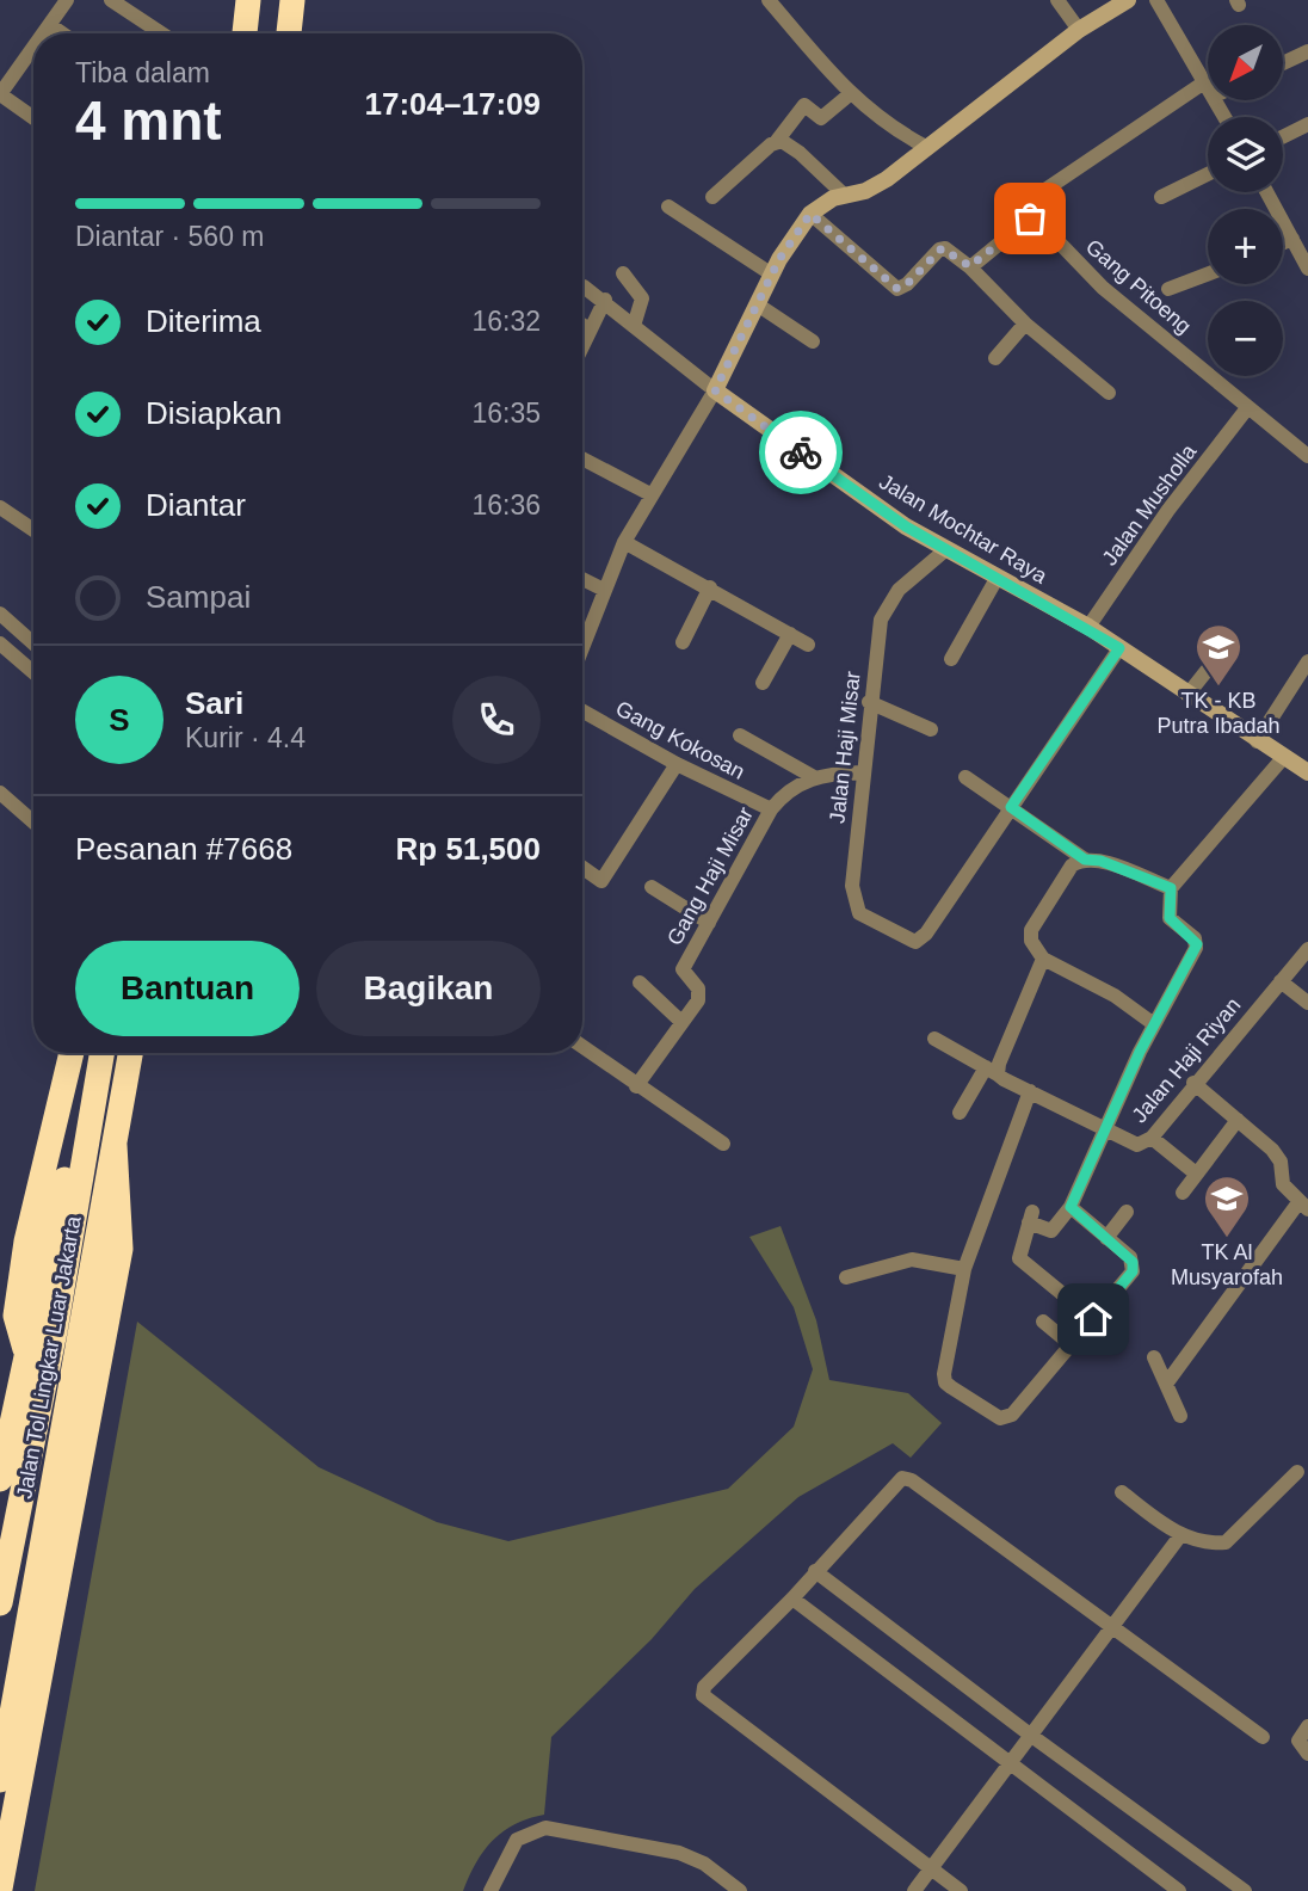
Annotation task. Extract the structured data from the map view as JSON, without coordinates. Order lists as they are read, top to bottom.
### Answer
{
  "streets": {
    "highway": ["Jalan Tol Lingkar Luar Jakarta"],
    "street": [
      "Gang Pitoeng",
      "Jalan Musholla",
      "Jalan Mochtar Raya",
      "Gang Kokosan",
      "Jalan Haji Misar",
      "Gang Haji Misar",
      "Jalan Haji Riyan"
    ]
  },
  "crossings": [
    ["Gang Pitoeng", "Jalan Musholla"],
    ["Jalan Musholla", "Jalan Mochtar Raya"],
    ["Jalan Mochtar Raya", "Jalan Haji Misar"],
    ["Gang Kokosan", "Gang Haji Misar"]
  ],
  "places": {
    "school or university": ["TK - KB Putra Ibadah", "TK Al Musyarofah"]
  },
  "north": "bottom left",
  "page": {
    "map_buttons": ["+", "−"],
    "heading": ["4 mnt", "Tiba dalam", "17:04–17:09"],
    "panel": [
      "Sari",
      "Kurir · 4.4",
      "Pesanan #7668",
      "Rp 51,500"
    ],
    "bar": "Diantar · 560 m",
    "list": [
      ["Diterima", "16:32"],
      ["Disiapkan", "16:35"],
      ["Diantar", "16:36"],
      "Sampai"
    ],
    "round": "S",
    "buttons": ["Bantuan", "Bagikan"]
  }
}
